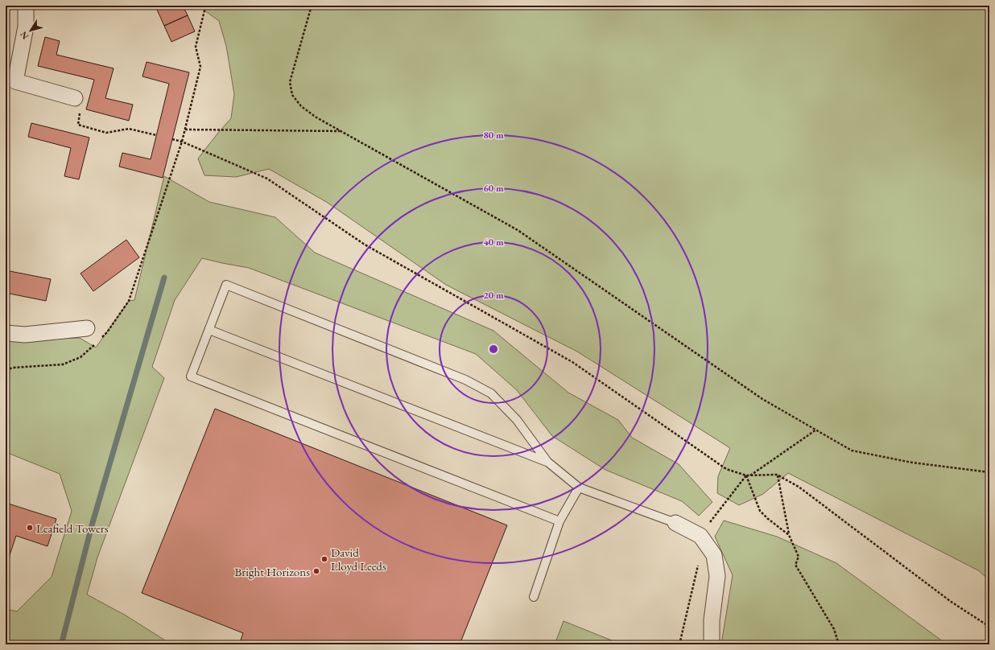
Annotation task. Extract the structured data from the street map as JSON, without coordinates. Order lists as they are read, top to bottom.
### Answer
{
  "places": ["Leafield Towers", "David Lloyd Leeds", "Bright Horizons"],
  "north": "bottom left",
  "rings": [
    "80 m",
    "60 m",
    "40 m",
    "20 m"
  ]
}
